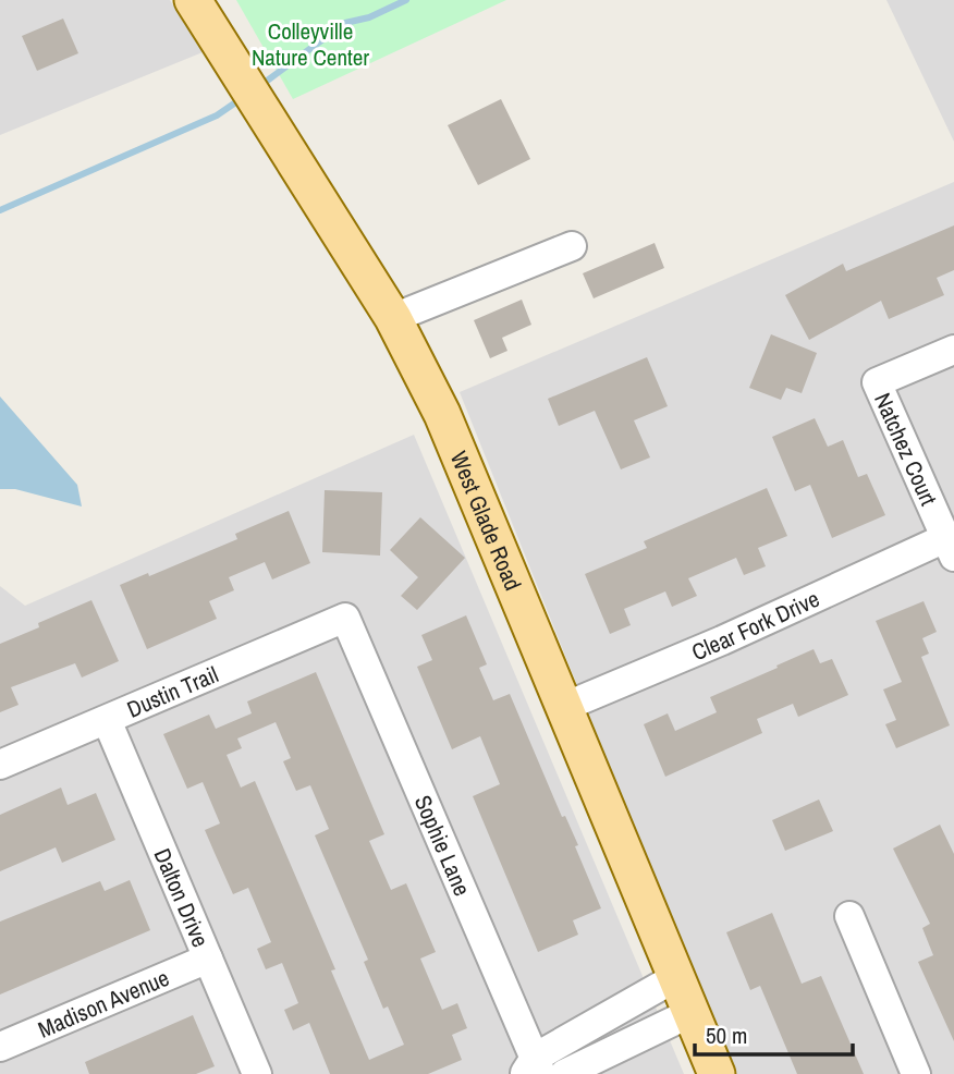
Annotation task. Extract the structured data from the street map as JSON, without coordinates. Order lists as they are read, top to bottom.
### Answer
{
  "streets": {
    "main road": ["West Glade Road"],
    "street": [
      "Natchez Court",
      "Clear Fork Drive",
      "Dustin Trail",
      "Sophie Lane",
      "Dalton Drive",
      "Madison Avenue"
    ]
  },
  "crossings": [
    ["Natchez Court", "Clear Fork Drive"],
    ["West Glade Road", "Clear Fork Drive"],
    ["Dustin Trail", "Sophie Lane"],
    ["Dustin Trail", "Dalton Drive"],
    ["Dalton Drive", "Madison Avenue"]
  ],
  "parks": ["Colleyville Nature Center"],
  "scale_bar": "50 m"
}
